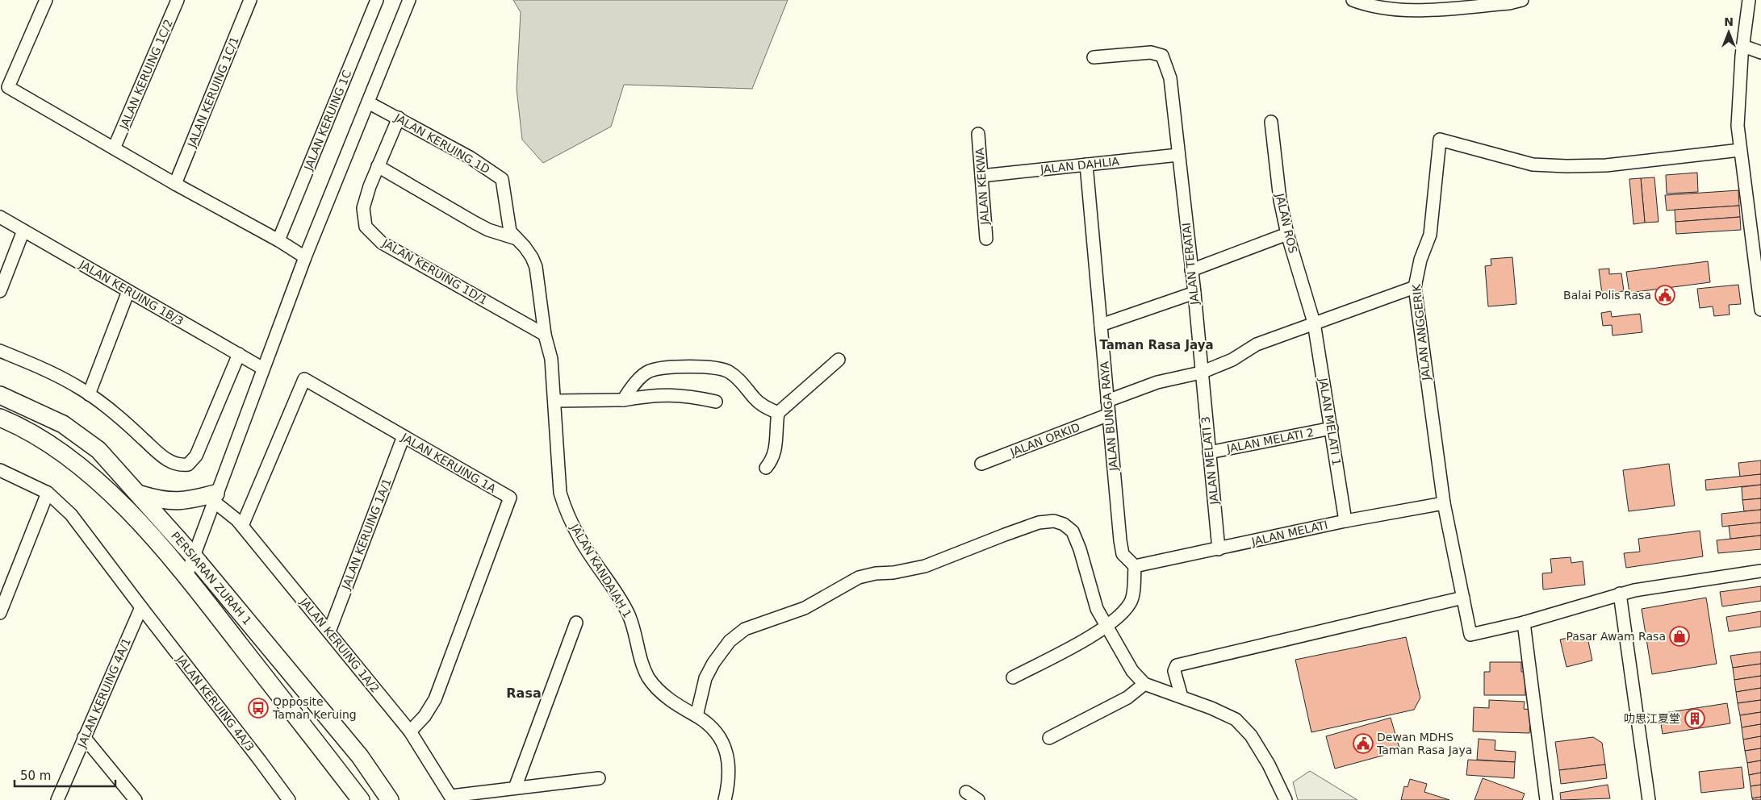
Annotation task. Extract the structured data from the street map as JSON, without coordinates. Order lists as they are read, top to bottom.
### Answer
{
  "streets": {
    "main road": ["PERSIARAN ZURAH 1"],
    "street": [
      "JALAN KERUING 1C/2",
      "JALAN KERUING 1C/1",
      "JALAN KERUING 1C",
      "JALAN KERUING 1D",
      "JALAN DAHLIA",
      "JALAN KEKWA",
      "JALAN ROS",
      "JALAN TERATAI",
      "JALAN KERUING 1D/1",
      "JALAN KERUING 1B/3",
      "JALAN ANGGERIK",
      "JALAN BUNGA RAYA",
      "JALAN MELATI 1",
      "JALAN ORKID",
      "JALAN MELATI 2",
      "JALAN MELATI 3",
      "JALAN KERUING 1A",
      "JALAN MELATI",
      "JALAN KERUING 1A/1",
      "JALAN KANDAIAH 1",
      "JALAN KERUING 1A/2",
      "JALAN KERUING 4A/1",
      "JALAN KERUING 4A/3"
    ]
  },
  "crossings": [
    ["JALAN KERUING 1D", "JALAN KERUING 1D/1"],
    ["JALAN KERUING 1D", "JALAN KANDAIAH 1"],
    ["JALAN DAHLIA", "JALAN KEKWA"],
    ["JALAN DAHLIA", "JALAN TERATAI"],
    ["JALAN DAHLIA", "JALAN BUNGA RAYA"],
    ["JALAN ROS", "JALAN MELATI 1"],
    ["JALAN TERATAI", "JALAN MELATI 3"],
    ["JALAN ANGGERIK", "JALAN MELATI"],
    ["JALAN BUNGA RAYA", "JALAN ORKID"],
    ["JALAN BUNGA RAYA", "JALAN MELATI"],
    ["JALAN MELATI 1", "JALAN MELATI 2"],
    ["JALAN MELATI 1", "JALAN MELATI"],
    ["JALAN MELATI 2", "JALAN MELATI 3"],
    ["JALAN MELATI 3", "JALAN MELATI"],
    ["JALAN KERUING 1A", "JALAN KERUING 1A/1"],
    ["JALAN KERUING 1A", "JALAN KERUING 1A/2"],
    ["JALAN KERUING 1A/1", "JALAN KERUING 1A/2"],
    ["JALAN KERUING 4A/1", "JALAN KERUING 4A/3"]
  ],
  "districts": ["Taman Rasa Jaya", "Rasa"],
  "places": {
    "public building": ["Balai Polis Rasa", "Dewan MDHS Taman Rasa Jaya"],
    "shop": ["Pasar Awam Rasa"],
    "bus stop": ["Opposite Taman Keruing"],
    "building": ["叻思江夏堂"]
  },
  "scale_bar": "50 m",
  "north": "top"
}
